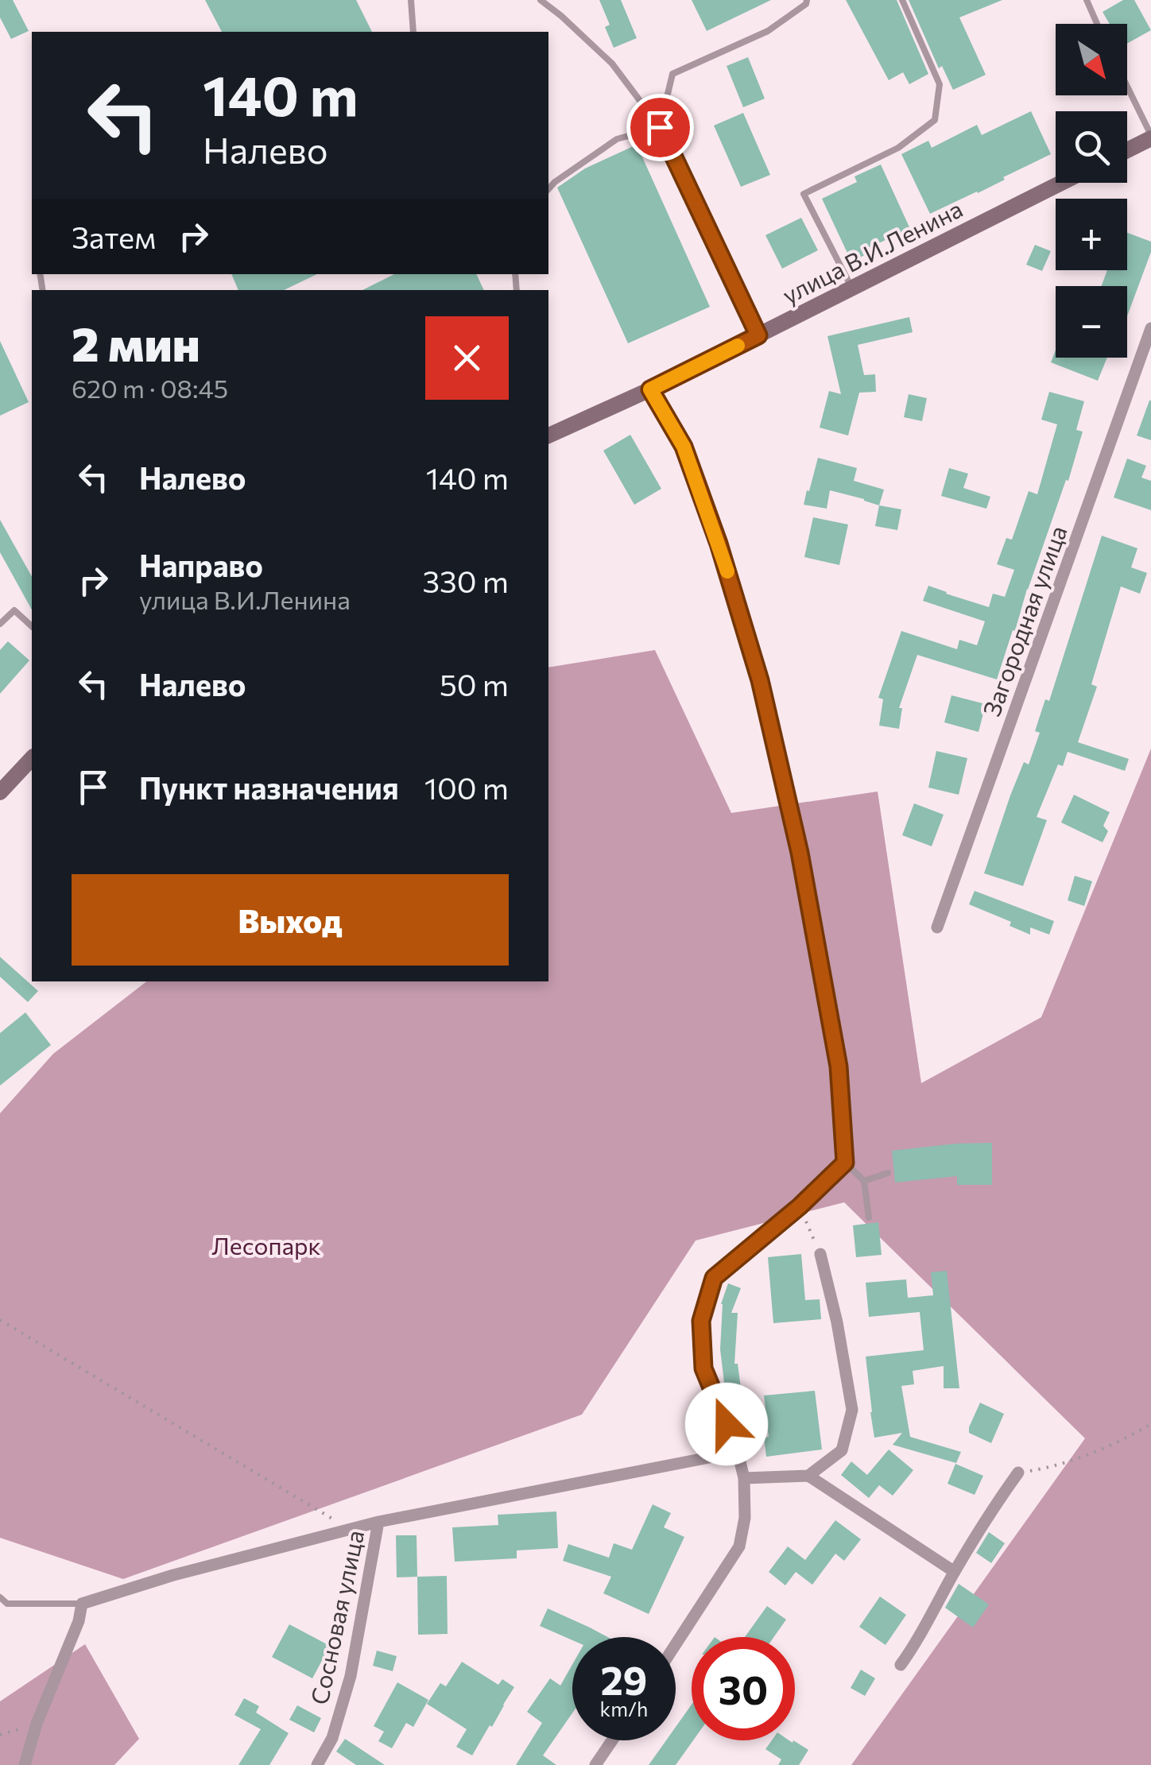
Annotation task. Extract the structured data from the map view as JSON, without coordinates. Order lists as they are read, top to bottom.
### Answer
{
  "streets": {
    "main road": ["улица В.И.Ленина"],
    "street": ["Загородная улица", "Сосновая улица"]
  },
  "parks": ["Лесопарк"],
  "north": "bottom right",
  "page": {
    "map_buttons": ["+", "−"],
    "turn": ["140 m", "Налево"],
    "then": "Затем",
    "heading": ["2 мин", "620 m · 08:45"],
    "list": [
      {
        "name": "Налево",
        "value": "140 m"
      },
      {
        "name": "Направо",
        "note": "улица В.И.Ленина",
        "value": "330 m"
      },
      {
        "name": "Налево",
        "value": "50 m"
      },
      {
        "name": "Пункт назначения",
        "value": "100 m"
      }
    ],
    "buttons": "Выход",
    "speed": "29 km/h",
    "limit": "30"
  }
}
